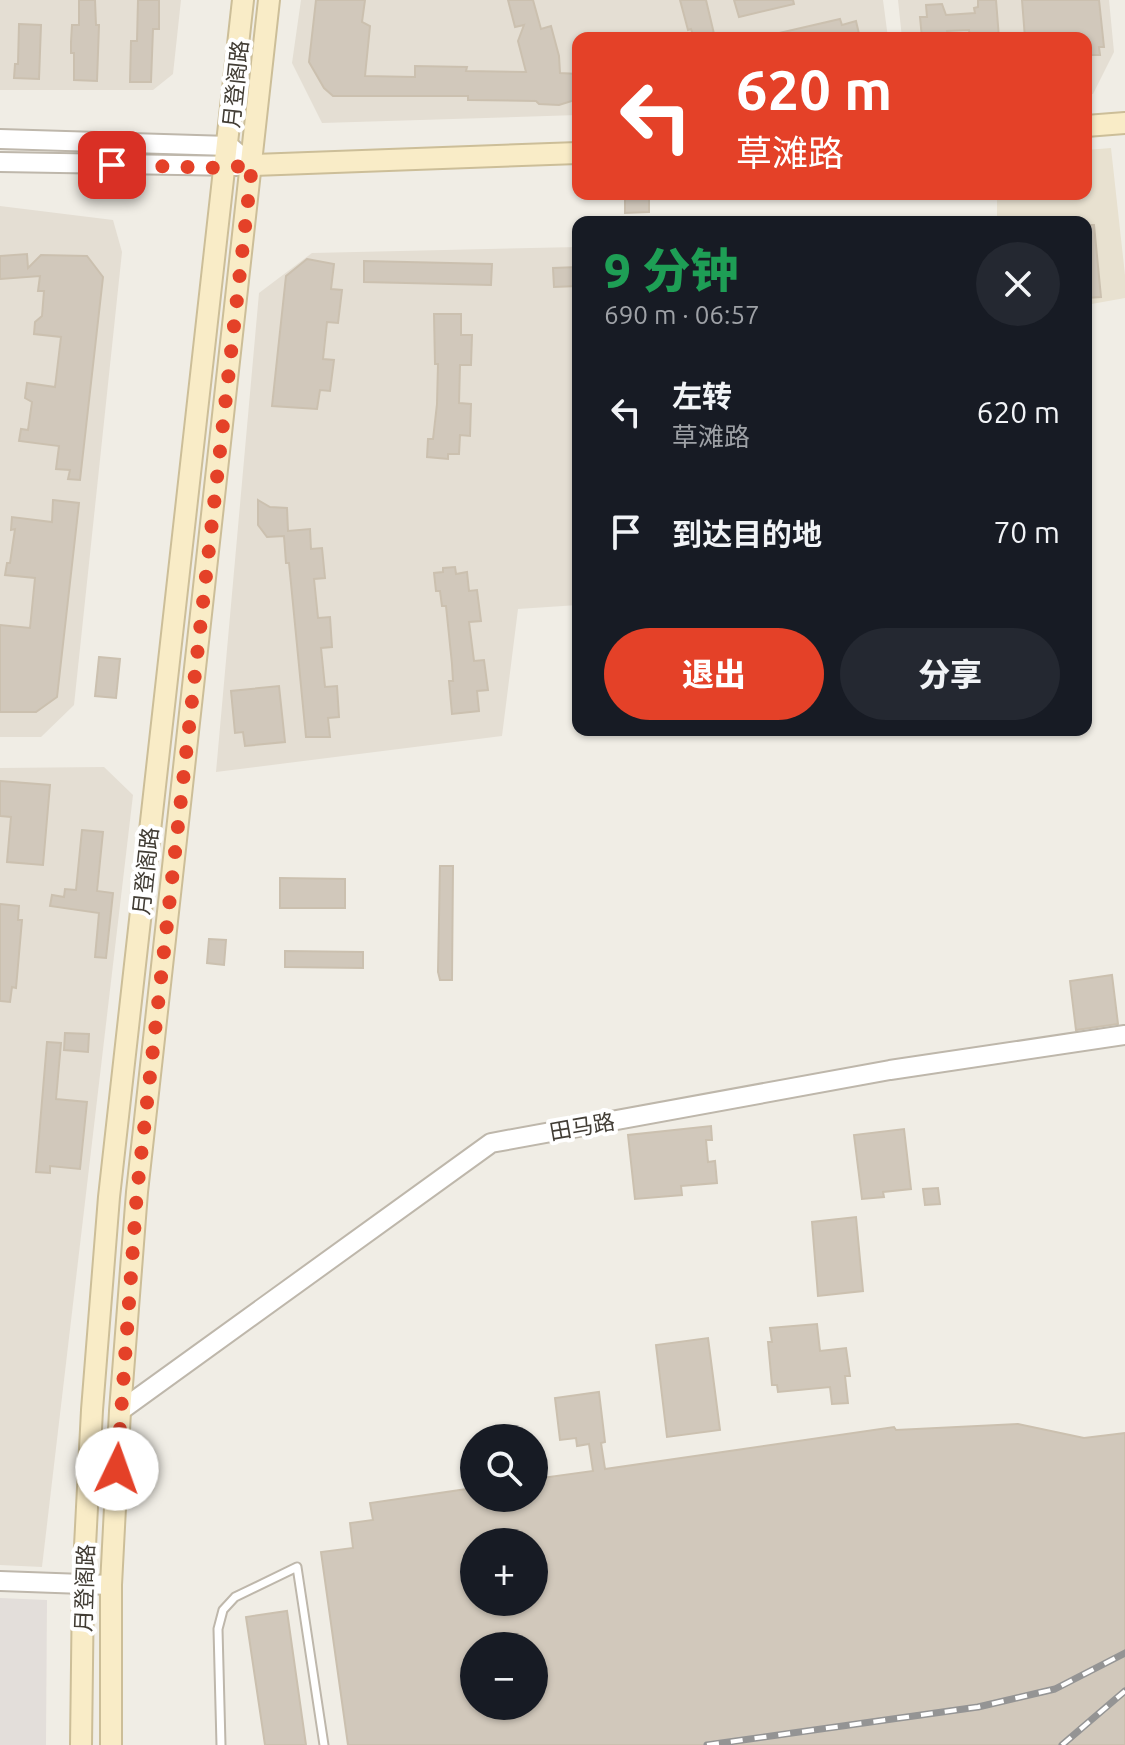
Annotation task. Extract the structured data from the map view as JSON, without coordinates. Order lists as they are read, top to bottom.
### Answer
{
  "streets": {
    "main road": ["月登阁路"],
    "street": ["田马路"]
  },
  "crossings": [
    ["月登阁路", "田马路"]
  ],
  "page": {
    "turn": ["620 m", "草滩路"],
    "heading": ["9 分钟", "690 m · 06:57"],
    "list": [
      {
        "name": "左转",
        "note": "草滩路",
        "value": "620 m"
      },
      {
        "name": "到达目的地",
        "value": "70 m"
      }
    ],
    "buttons": ["退出", "分享"],
    "map_buttons": ["+", "−"]
  }
}
